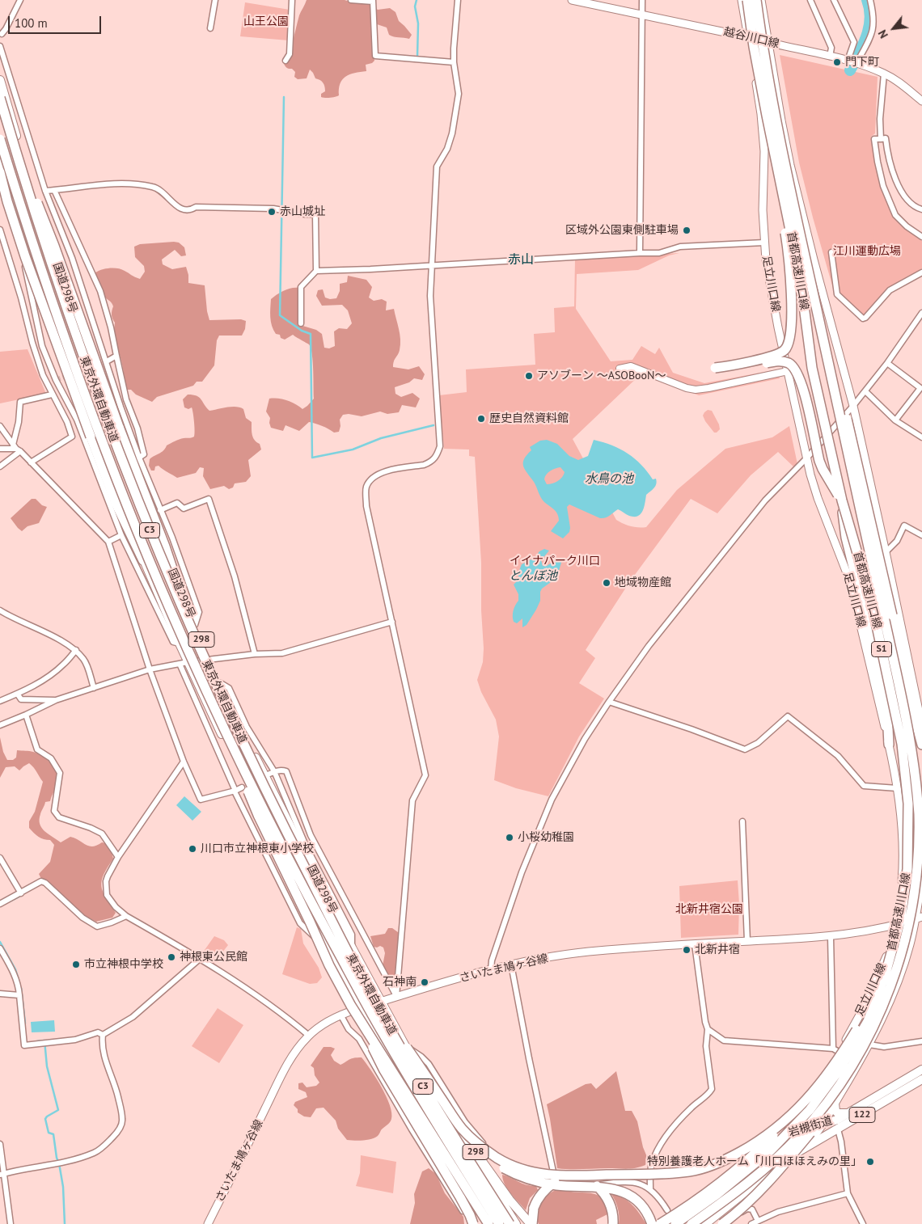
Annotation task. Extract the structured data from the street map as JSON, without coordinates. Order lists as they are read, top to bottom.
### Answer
{
  "streets": {
    "highway": [
      "首都高速川口線",
      "国道298号",
      "東京外環自動車道",
      "C3",
      "298",
      "S1",
      "122",
      "岩槻街道"
    ],
    "main road": ["越谷川口線", "足立川口線", "さいたま鳩ヶ谷線"]
  },
  "crossings": [
    ["越谷川口線", "足立川口線"],
    ["足立川口線", "さいたま鳩ヶ谷線"],
    ["足立川口線", "岩槻街道"],
    ["国道298号", "298"],
    ["国道298号", "さいたま鳩ヶ谷線"]
  ],
  "districts": ["赤山"],
  "water": ["水鳥の池", "とんぼ池"],
  "parks": [
    "山王公園",
    "江川運動広場",
    "イイナパーク川口",
    "北新井宿公園"
  ],
  "places": [
    "門下町",
    "赤山城址",
    "区域外公園東側駐車場",
    "アソブーン ～ASOBooN～",
    "歴史自然資料館",
    "地域物産館",
    "小桜幼稚園",
    "川口市立神根東小学校",
    "北新井宿",
    "神根東公民館",
    "市立神根中学校",
    "石神南",
    "特別養護老人ホーム「川口ほほえみの里」"
  ],
  "scale_bar": "100 m",
  "north": "bottom left"
}
